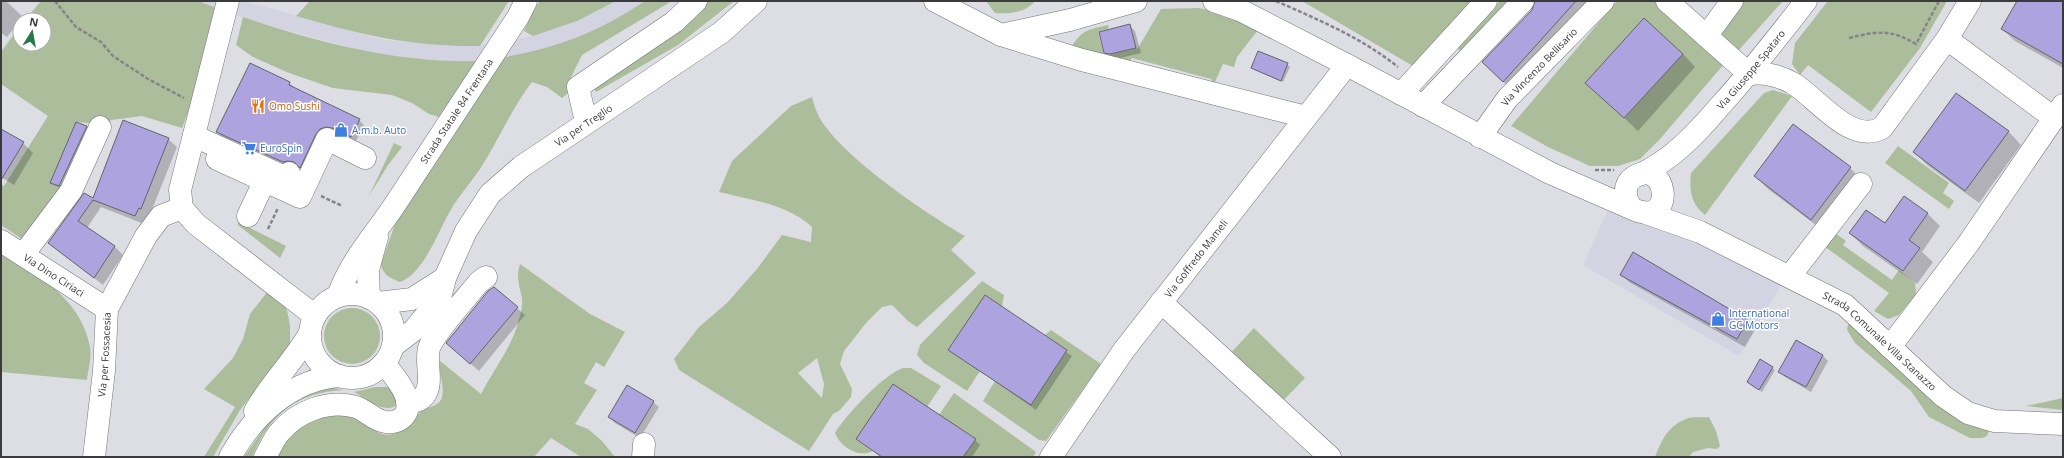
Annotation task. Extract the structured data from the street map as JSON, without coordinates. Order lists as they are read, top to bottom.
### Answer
{
  "streets": {
    "street": [
      "Via Vincenzo Bellisario",
      "Via Giuseppe Spataro",
      "Strada Statale 84 Frentana",
      "Via per Treglio",
      "Via Goffredo Mameli",
      "Via Dino Ciriaci",
      "Strada Comunale Villa Stanazzo",
      "Via per Fossacesia"
    ]
  },
  "crossings": [
    ["Via Vincenzo Bellisario", "Strada Comunale Villa Stanazzo"],
    ["Via Giuseppe Spataro", "Strada Comunale Villa Stanazzo"],
    ["Strada Statale 84 Frentana", "Via per Treglio"],
    ["Via Goffredo Mameli", "Strada Comunale Villa Stanazzo"],
    ["Via Dino Ciriaci", "Via per Fossacesia"]
  ],
  "places": {
    "restaurant": ["Omo Sushi"],
    "shop": ["A.m.b. Auto", "International GC Motors"],
    "supermarket": ["EuroSpin"]
  },
  "north": "top"
}
